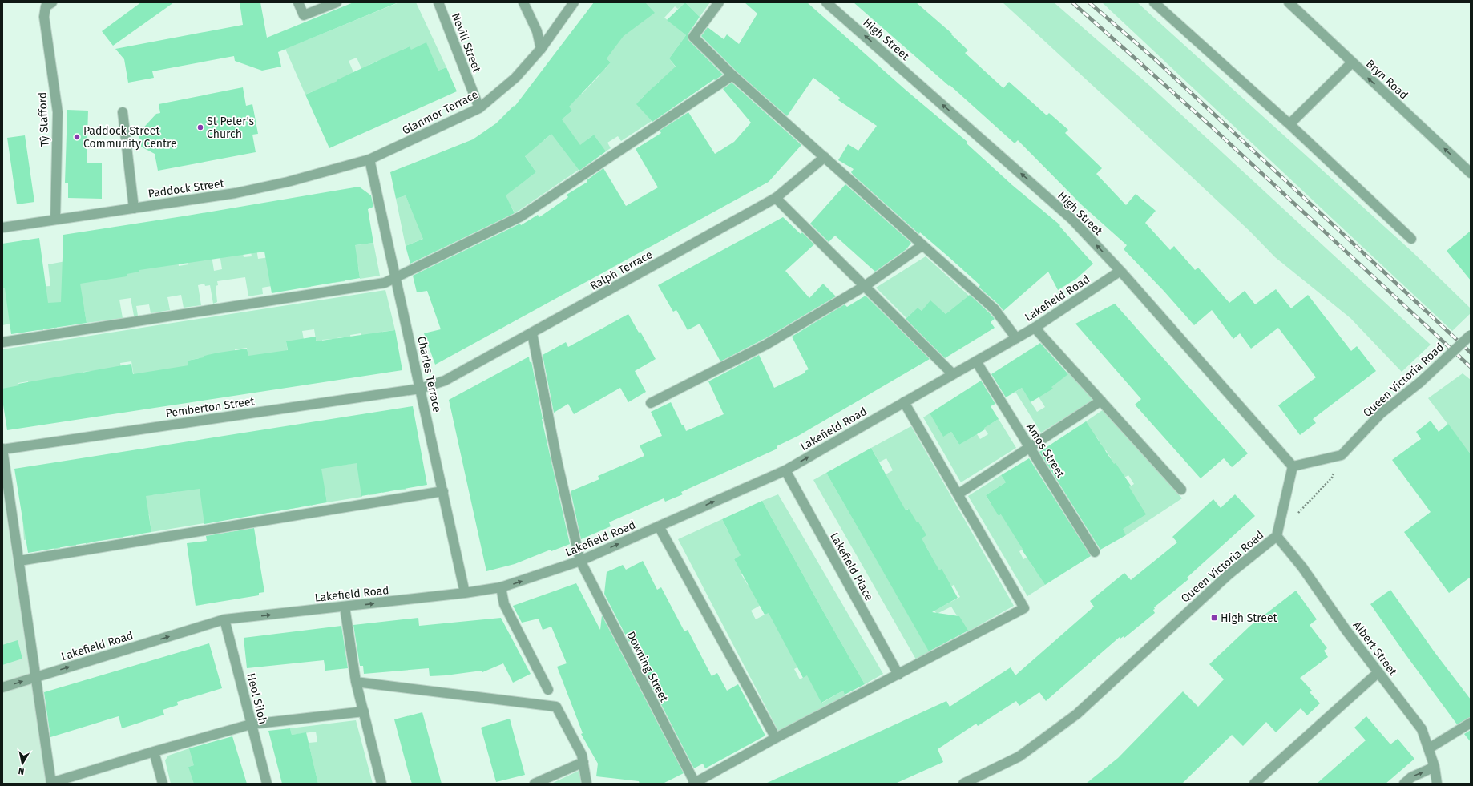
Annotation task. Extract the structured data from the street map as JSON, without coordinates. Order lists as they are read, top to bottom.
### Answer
{
  "streets": {
    "street": [
      "High Street",
      "Nevill Street",
      "Bryn Road",
      "Glanmor Terrace",
      "Tŷ Stafford",
      "Paddock Street",
      "Ralph Terrace",
      "Lakefield Road",
      "Charles Terrace",
      "Queen Victoria Road",
      "Pemberton Street",
      "Amos Street",
      "Lakefield Place",
      "Albert Street",
      "Downing Street",
      "Heol Siloh"
    ]
  },
  "crossings": [
    ["High Street", "Lakefield Road"],
    ["High Street", "Queen Victoria Road"],
    ["Nevill Street", "Glanmor Terrace"],
    ["Glanmor Terrace", "Paddock Street"],
    ["Glanmor Terrace", "Charles Terrace"],
    ["Tŷ Stafford", "Paddock Street"],
    ["Paddock Street", "Charles Terrace"],
    ["Ralph Terrace", "Charles Terrace"],
    ["Ralph Terrace", "Pemberton Street"],
    ["Ralph Terrace", "Downing Street"],
    ["Lakefield Road", "Charles Terrace"],
    ["Lakefield Road", "Amos Street"],
    ["Lakefield Road", "Lakefield Place"],
    ["Lakefield Road", "Downing Street"],
    ["Lakefield Road", "Heol Siloh"],
    ["Charles Terrace", "Pemberton Street"],
    ["Queen Victoria Road", "Albert Street"]
  ],
  "one_way": ["High Street", "Bryn Road", "Lakefield Road"],
  "places": {
    "other": ["St Peter's Church", "Paddock Street Community Centre"],
    "transit": ["High Street"]
  },
  "north": "bottom"
}
